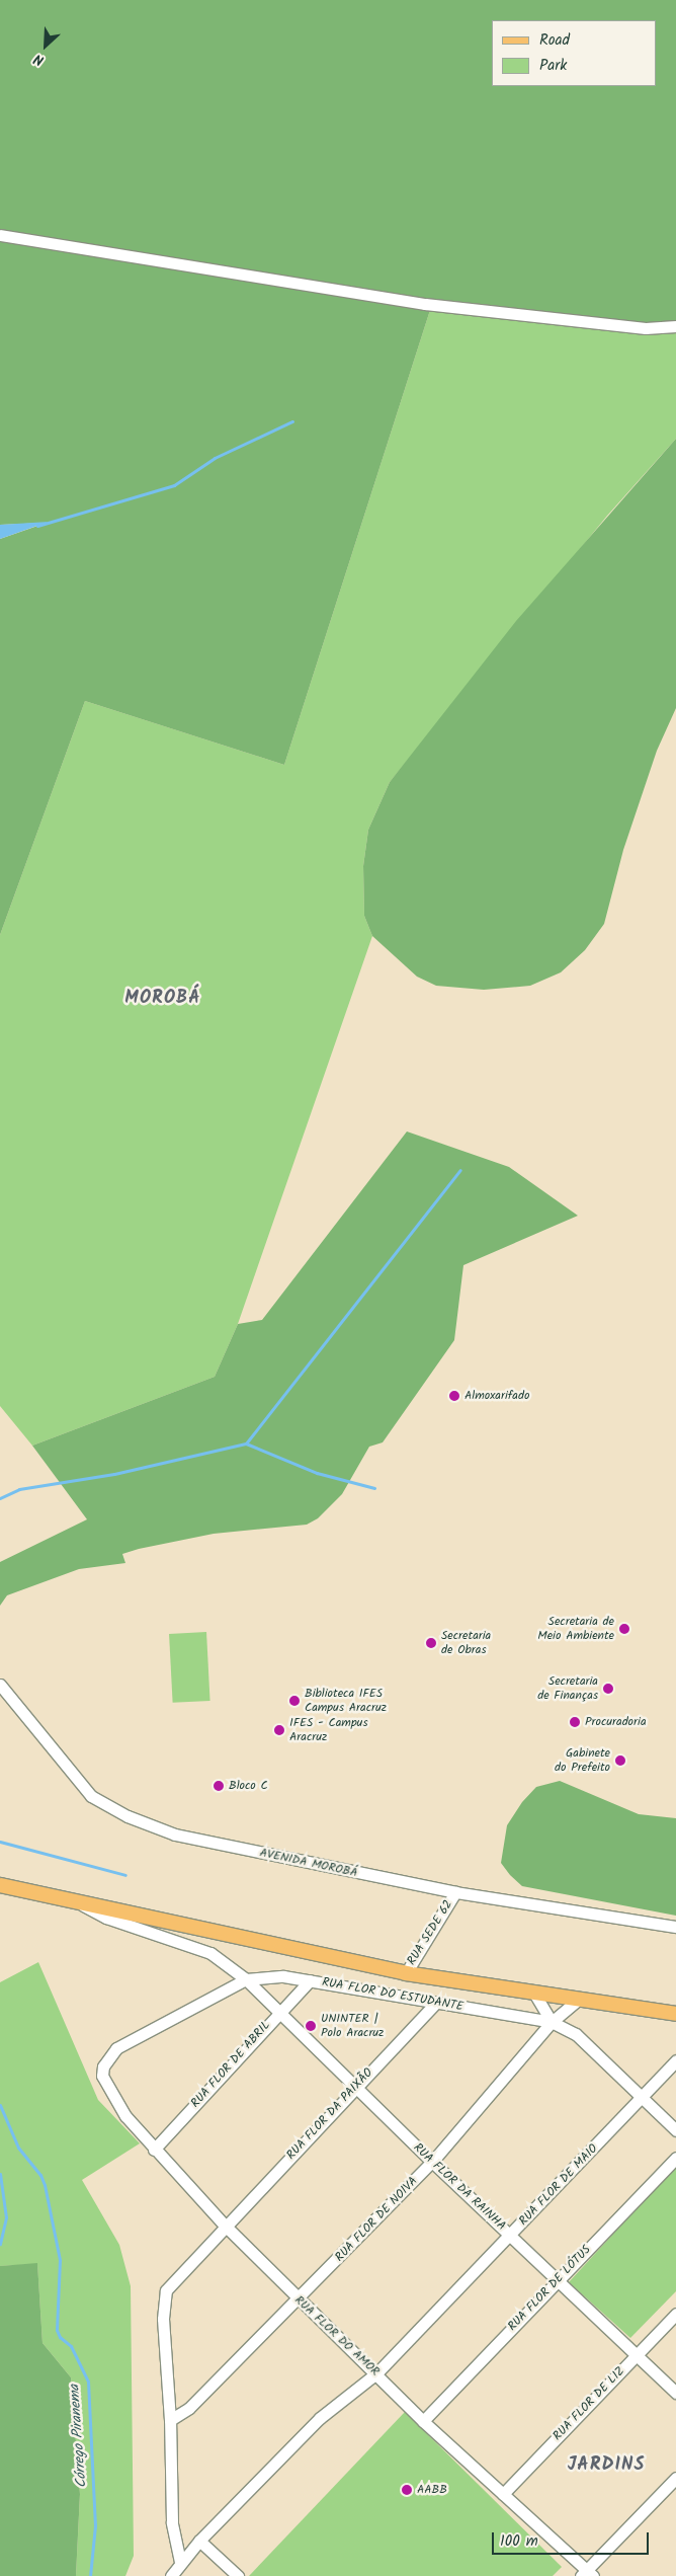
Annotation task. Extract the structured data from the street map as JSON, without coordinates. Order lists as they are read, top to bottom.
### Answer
{
  "streets": {
    "street": [
      "AVENIDA MOROBÁ",
      "RUA SEDE 62",
      "RUA FLOR DO ESTUDANTE",
      "RUA FLOR DE ABRIL",
      "RUA FLOR DA PAIXÃO",
      "RUA FLOR DE MAIO",
      "RUA FLOR DA RAINHA",
      "RUA FLOR DE NOIVA",
      "RUA FLOR DE LÓTUS",
      "RUA FLOR DO AMOR",
      "RUA FLOR DE LIZ"
    ]
  },
  "crossings": [
    ["AVENIDA MOROBÁ", "RUA SEDE 62"],
    ["RUA FLOR DO ESTUDANTE", "RUA FLOR DE ABRIL"],
    ["RUA FLOR DO ESTUDANTE", "RUA FLOR DA PAIXÃO"],
    ["RUA FLOR DO ESTUDANTE", "RUA FLOR DE MAIO"],
    ["RUA FLOR DO ESTUDANTE", "RUA FLOR DA RAINHA"],
    ["RUA FLOR DO ESTUDANTE", "RUA FLOR DE NOIVA"],
    ["RUA FLOR DO ESTUDANTE", "RUA FLOR DO AMOR"],
    ["RUA FLOR DE ABRIL", "RUA FLOR DA RAINHA"],
    ["RUA FLOR DE ABRIL", "RUA FLOR DO AMOR"],
    ["RUA FLOR DA PAIXÃO", "RUA FLOR DE MAIO"],
    ["RUA FLOR DA PAIXÃO", "RUA FLOR DA RAINHA"],
    ["RUA FLOR DA PAIXÃO", "RUA FLOR DE NOIVA"],
    ["RUA FLOR DA PAIXÃO", "RUA FLOR DO AMOR"],
    ["RUA FLOR DE MAIO", "RUA FLOR DA RAINHA"],
    ["RUA FLOR DE MAIO", "RUA FLOR DO AMOR"],
    ["RUA FLOR DA RAINHA", "RUA FLOR DE NOIVA"],
    ["RUA FLOR DA RAINHA", "RUA FLOR DE LÓTUS"],
    ["RUA FLOR DA RAINHA", "RUA FLOR DE LIZ"],
    ["RUA FLOR DE NOIVA", "RUA FLOR DO AMOR"],
    ["RUA FLOR DE LÓTUS", "RUA FLOR DO AMOR"],
    ["RUA FLOR DO AMOR", "RUA FLOR DE LIZ"]
  ],
  "districts": ["MOROBÁ", "JARDINS"],
  "water": ["Córrego Piranema"],
  "places": [
    "Almoxarifado",
    "Secretaria de Meio Ambiente",
    "Secretaria de Obras",
    "Secretaria de Finanças",
    "Biblioteca IFES Campus Aracruz",
    "Procuradoria",
    "IFES - Campus Aracruz",
    "Gabinete do Prefeito",
    "Bloco C",
    "UNINTER | Polo Aracruz",
    "AABB"
  ],
  "legend": ["Road", "Park"],
  "scale_bar": "100 m",
  "north": "bottom left"
}
